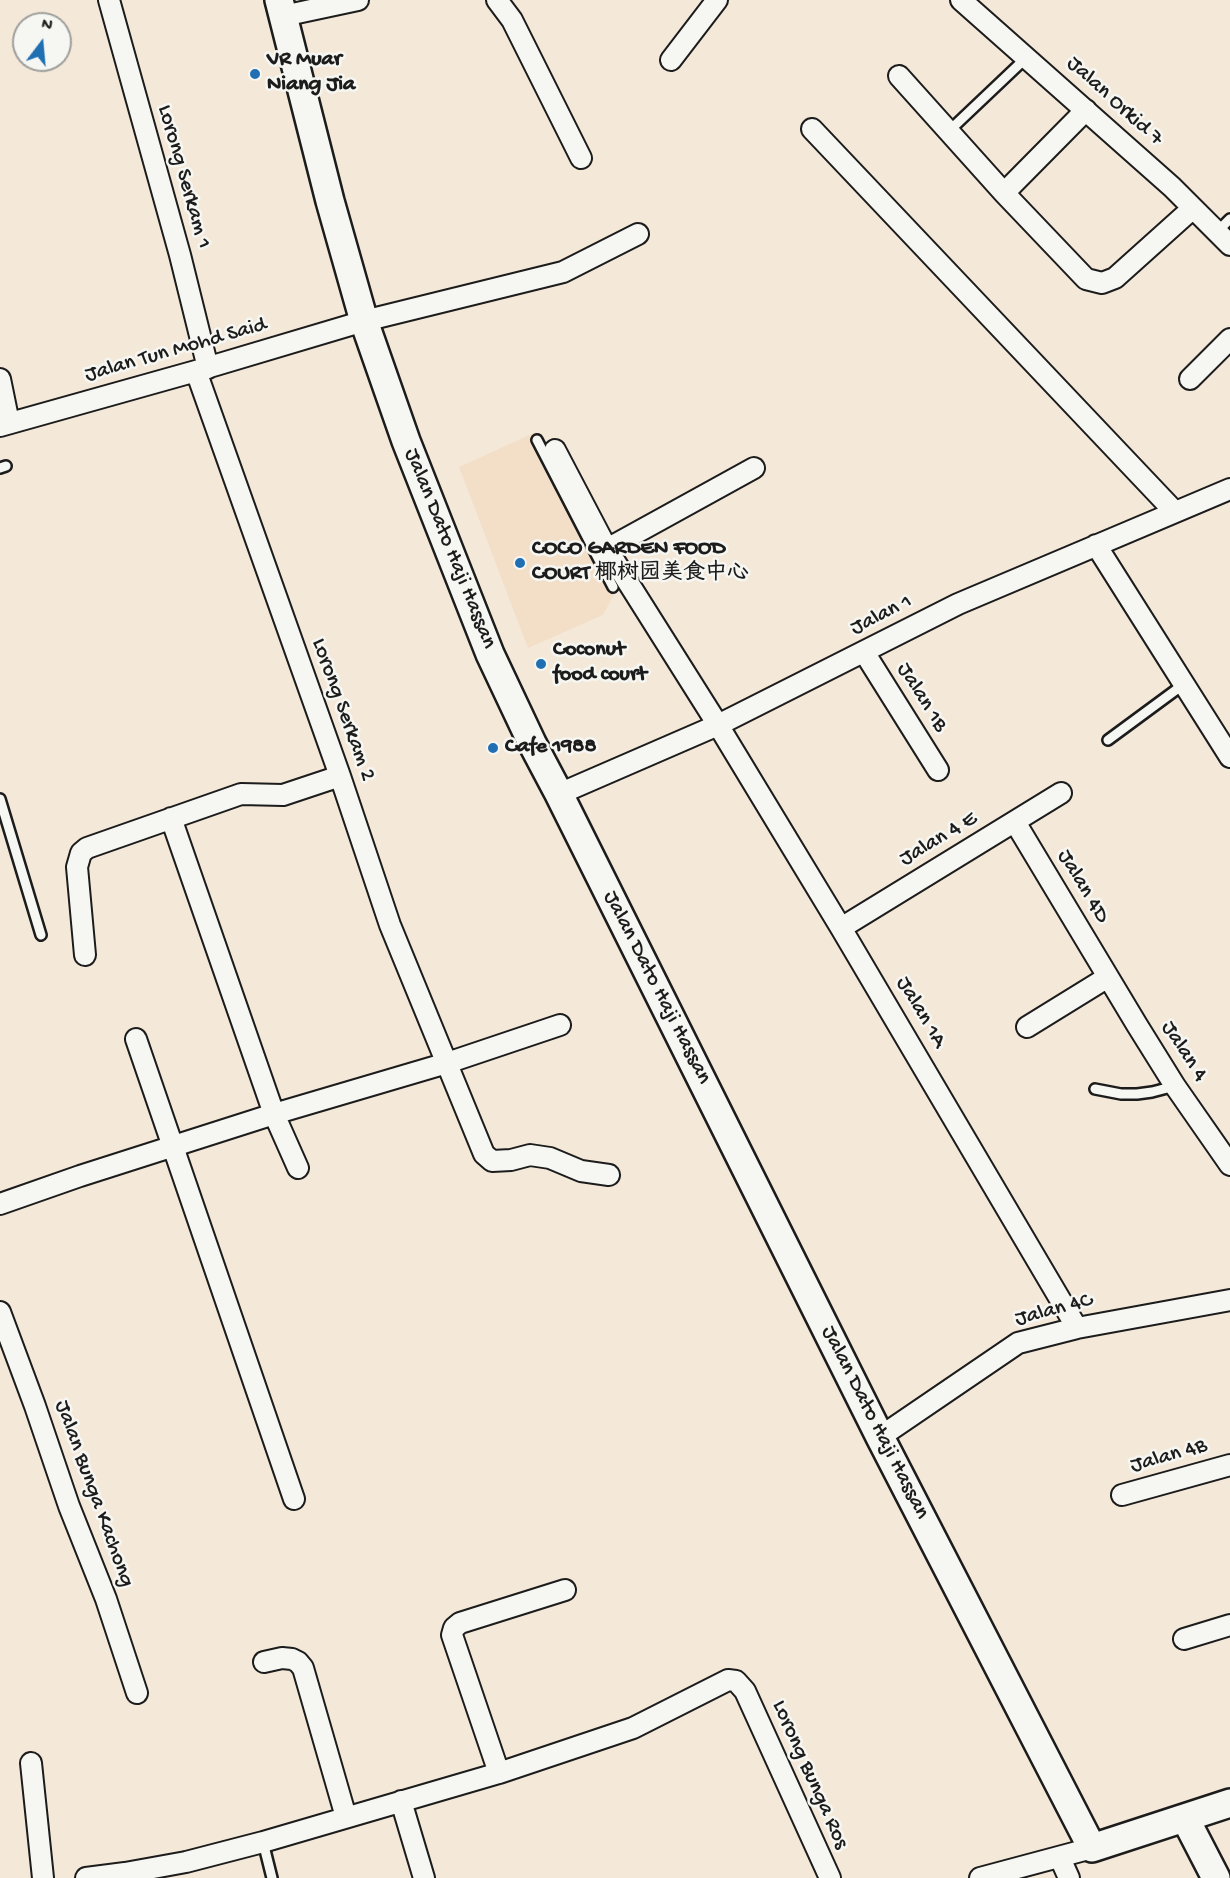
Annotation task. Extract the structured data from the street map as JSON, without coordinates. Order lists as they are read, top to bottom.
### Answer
{
  "streets": {
    "street": [
      "Jalan Orkid 7",
      "Lorong Serkam 1",
      "Jalan Tun Mohd Said",
      "Jalan Dato Haji Hassan",
      "Jalan 1",
      "Jalan 1B",
      "Lorong Serkam 2",
      "Jalan 4 E",
      "Jalan 4D",
      "Jalan 1A",
      "Jalan 4",
      "Jalan 4C",
      "Jalan 4B",
      "Jalan Bunga Kachong",
      "Lorong Bunga Ros"
    ]
  },
  "crossings": [
    ["Lorong Serkam 1", "Jalan Tun Mohd Said"],
    ["Lorong Serkam 1", "Lorong Serkam 2"],
    ["Jalan Tun Mohd Said", "Jalan Dato Haji Hassan"],
    ["Jalan Tun Mohd Said", "Lorong Serkam 2"],
    ["Jalan Dato Haji Hassan", "Jalan 1"],
    ["Jalan Dato Haji Hassan", "Jalan 4C"],
    ["Jalan 1", "Jalan 1B"],
    ["Jalan 1", "Jalan 1A"],
    ["Jalan 4 E", "Jalan 4D"],
    ["Jalan 4 E", "Jalan 1A"],
    ["Jalan 4D", "Jalan 4"],
    ["Jalan 1A", "Jalan 4C"]
  ],
  "places": [
    "VR Muar Niang Jia",
    "COCO GARDEN FOOD COURT 椰树园美食中心",
    "Coconut food court",
    "Cafe 1988"
  ],
  "north": "top"
}
